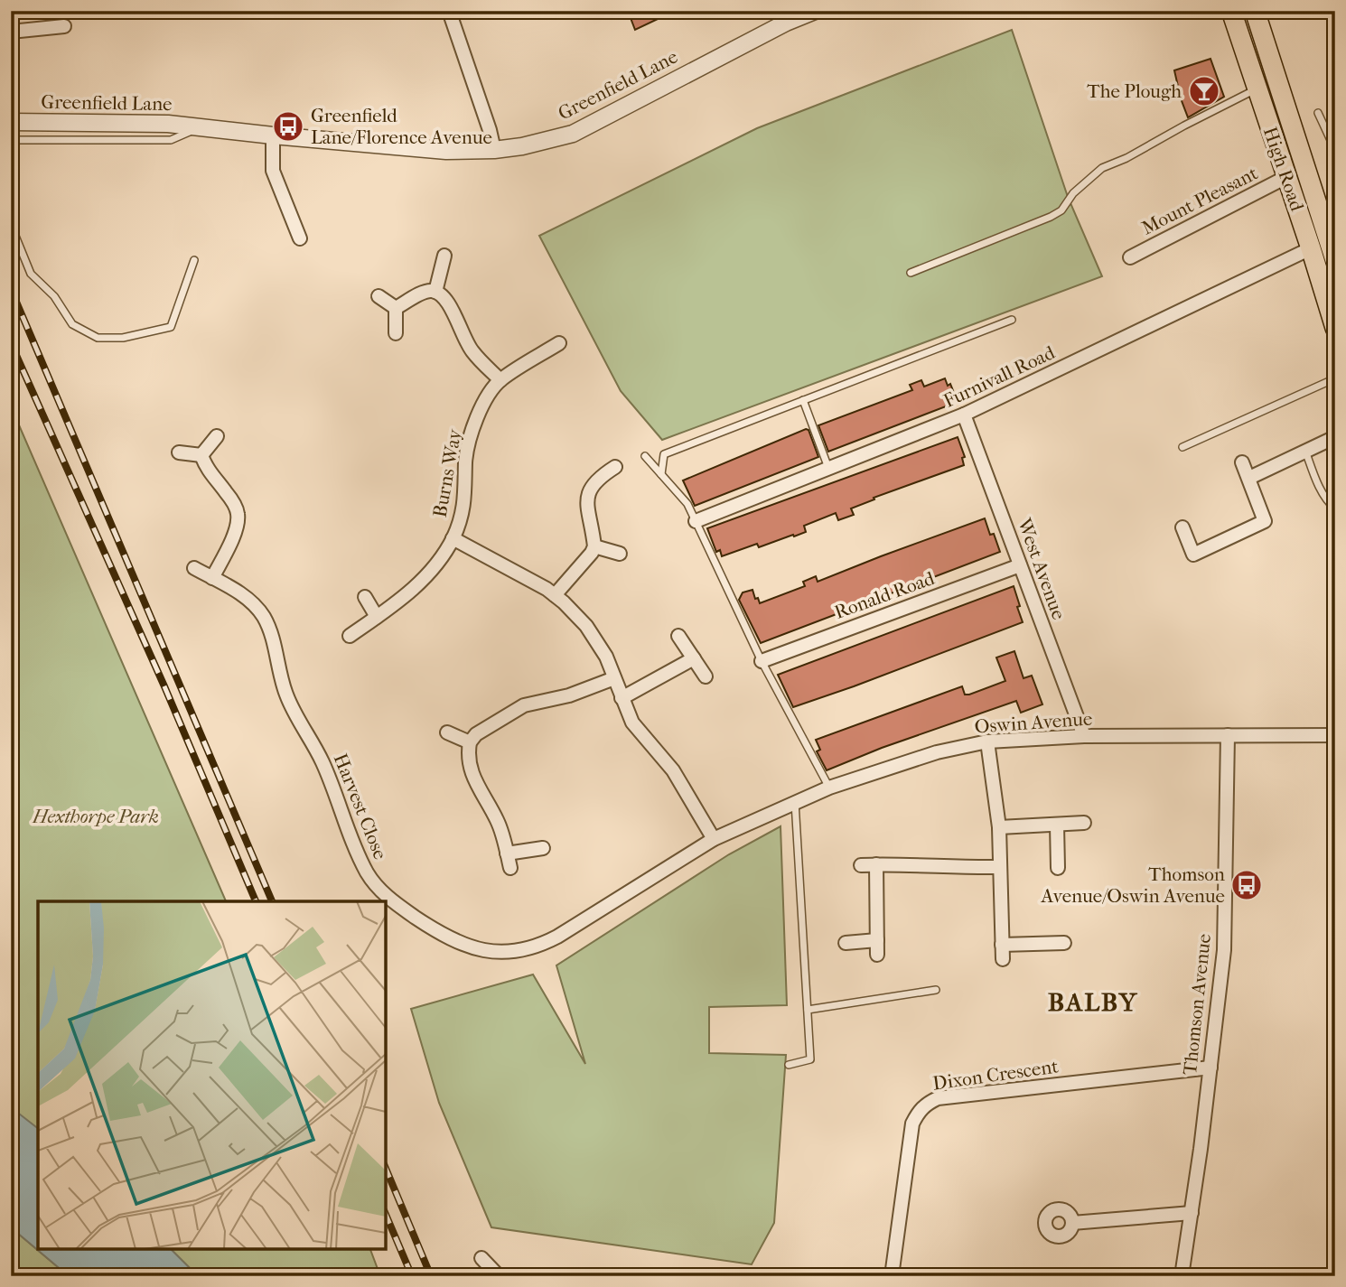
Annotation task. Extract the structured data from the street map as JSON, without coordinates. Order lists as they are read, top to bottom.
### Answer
{
  "streets": {
    "main road": ["High Road"],
    "street": [
      "Greenfield Lane",
      "Mount Pleasant",
      "Furnivall Road",
      "Burns Way",
      "West Avenue",
      "Ronald Road",
      "Oswin Avenue",
      "Harvest Close",
      "Thomson Avenue",
      "Dixon Crescent"
    ]
  },
  "crossings": [
    ["High Road", "Mount Pleasant"],
    ["High Road", "Furnivall Road"],
    ["Furnivall Road", "West Avenue"],
    ["West Avenue", "Ronald Road"],
    ["West Avenue", "Oswin Avenue"],
    ["Oswin Avenue", "Harvest Close"],
    ["Oswin Avenue", "Thomson Avenue"],
    ["Thomson Avenue", "Dixon Crescent"]
  ],
  "districts": ["BALBY"],
  "parks": ["Hexthorpe Park"],
  "places": {
    "bar": ["The Plough"],
    "bus stop": ["Greenfield Lane/Florence Avenue", "Thomson Avenue/Oswin Avenue"]
  }
}
